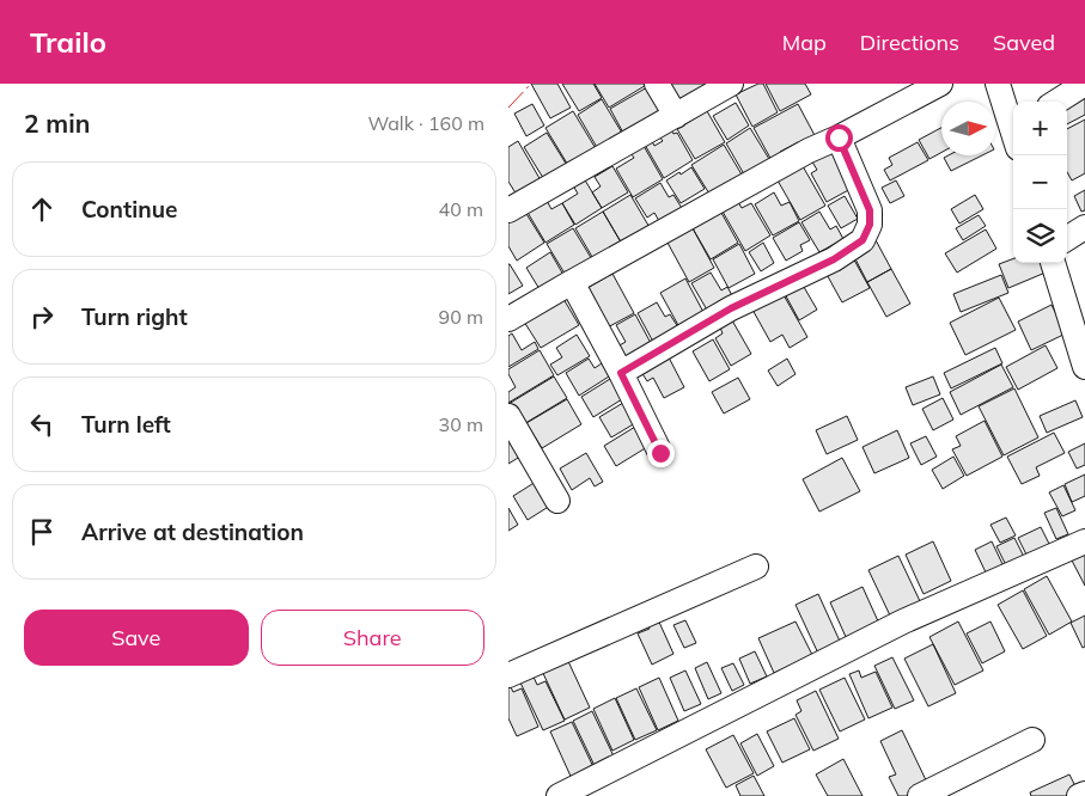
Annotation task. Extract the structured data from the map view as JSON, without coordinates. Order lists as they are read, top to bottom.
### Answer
{
  "north": "right",
  "page": {
    "header": "Trailo",
    "nav": ["Map", "Directions", "Saved"],
    "heading": ["2 min", "Walk · 160 m"],
    "map_buttons": ["+", "−"],
    "list": [
      ["Continue", "40 m"],
      ["Turn right", "90 m"],
      ["Turn left", "30 m"],
      "Arrive at destination"
    ],
    "buttons": ["Save", "Share"]
  }
}
